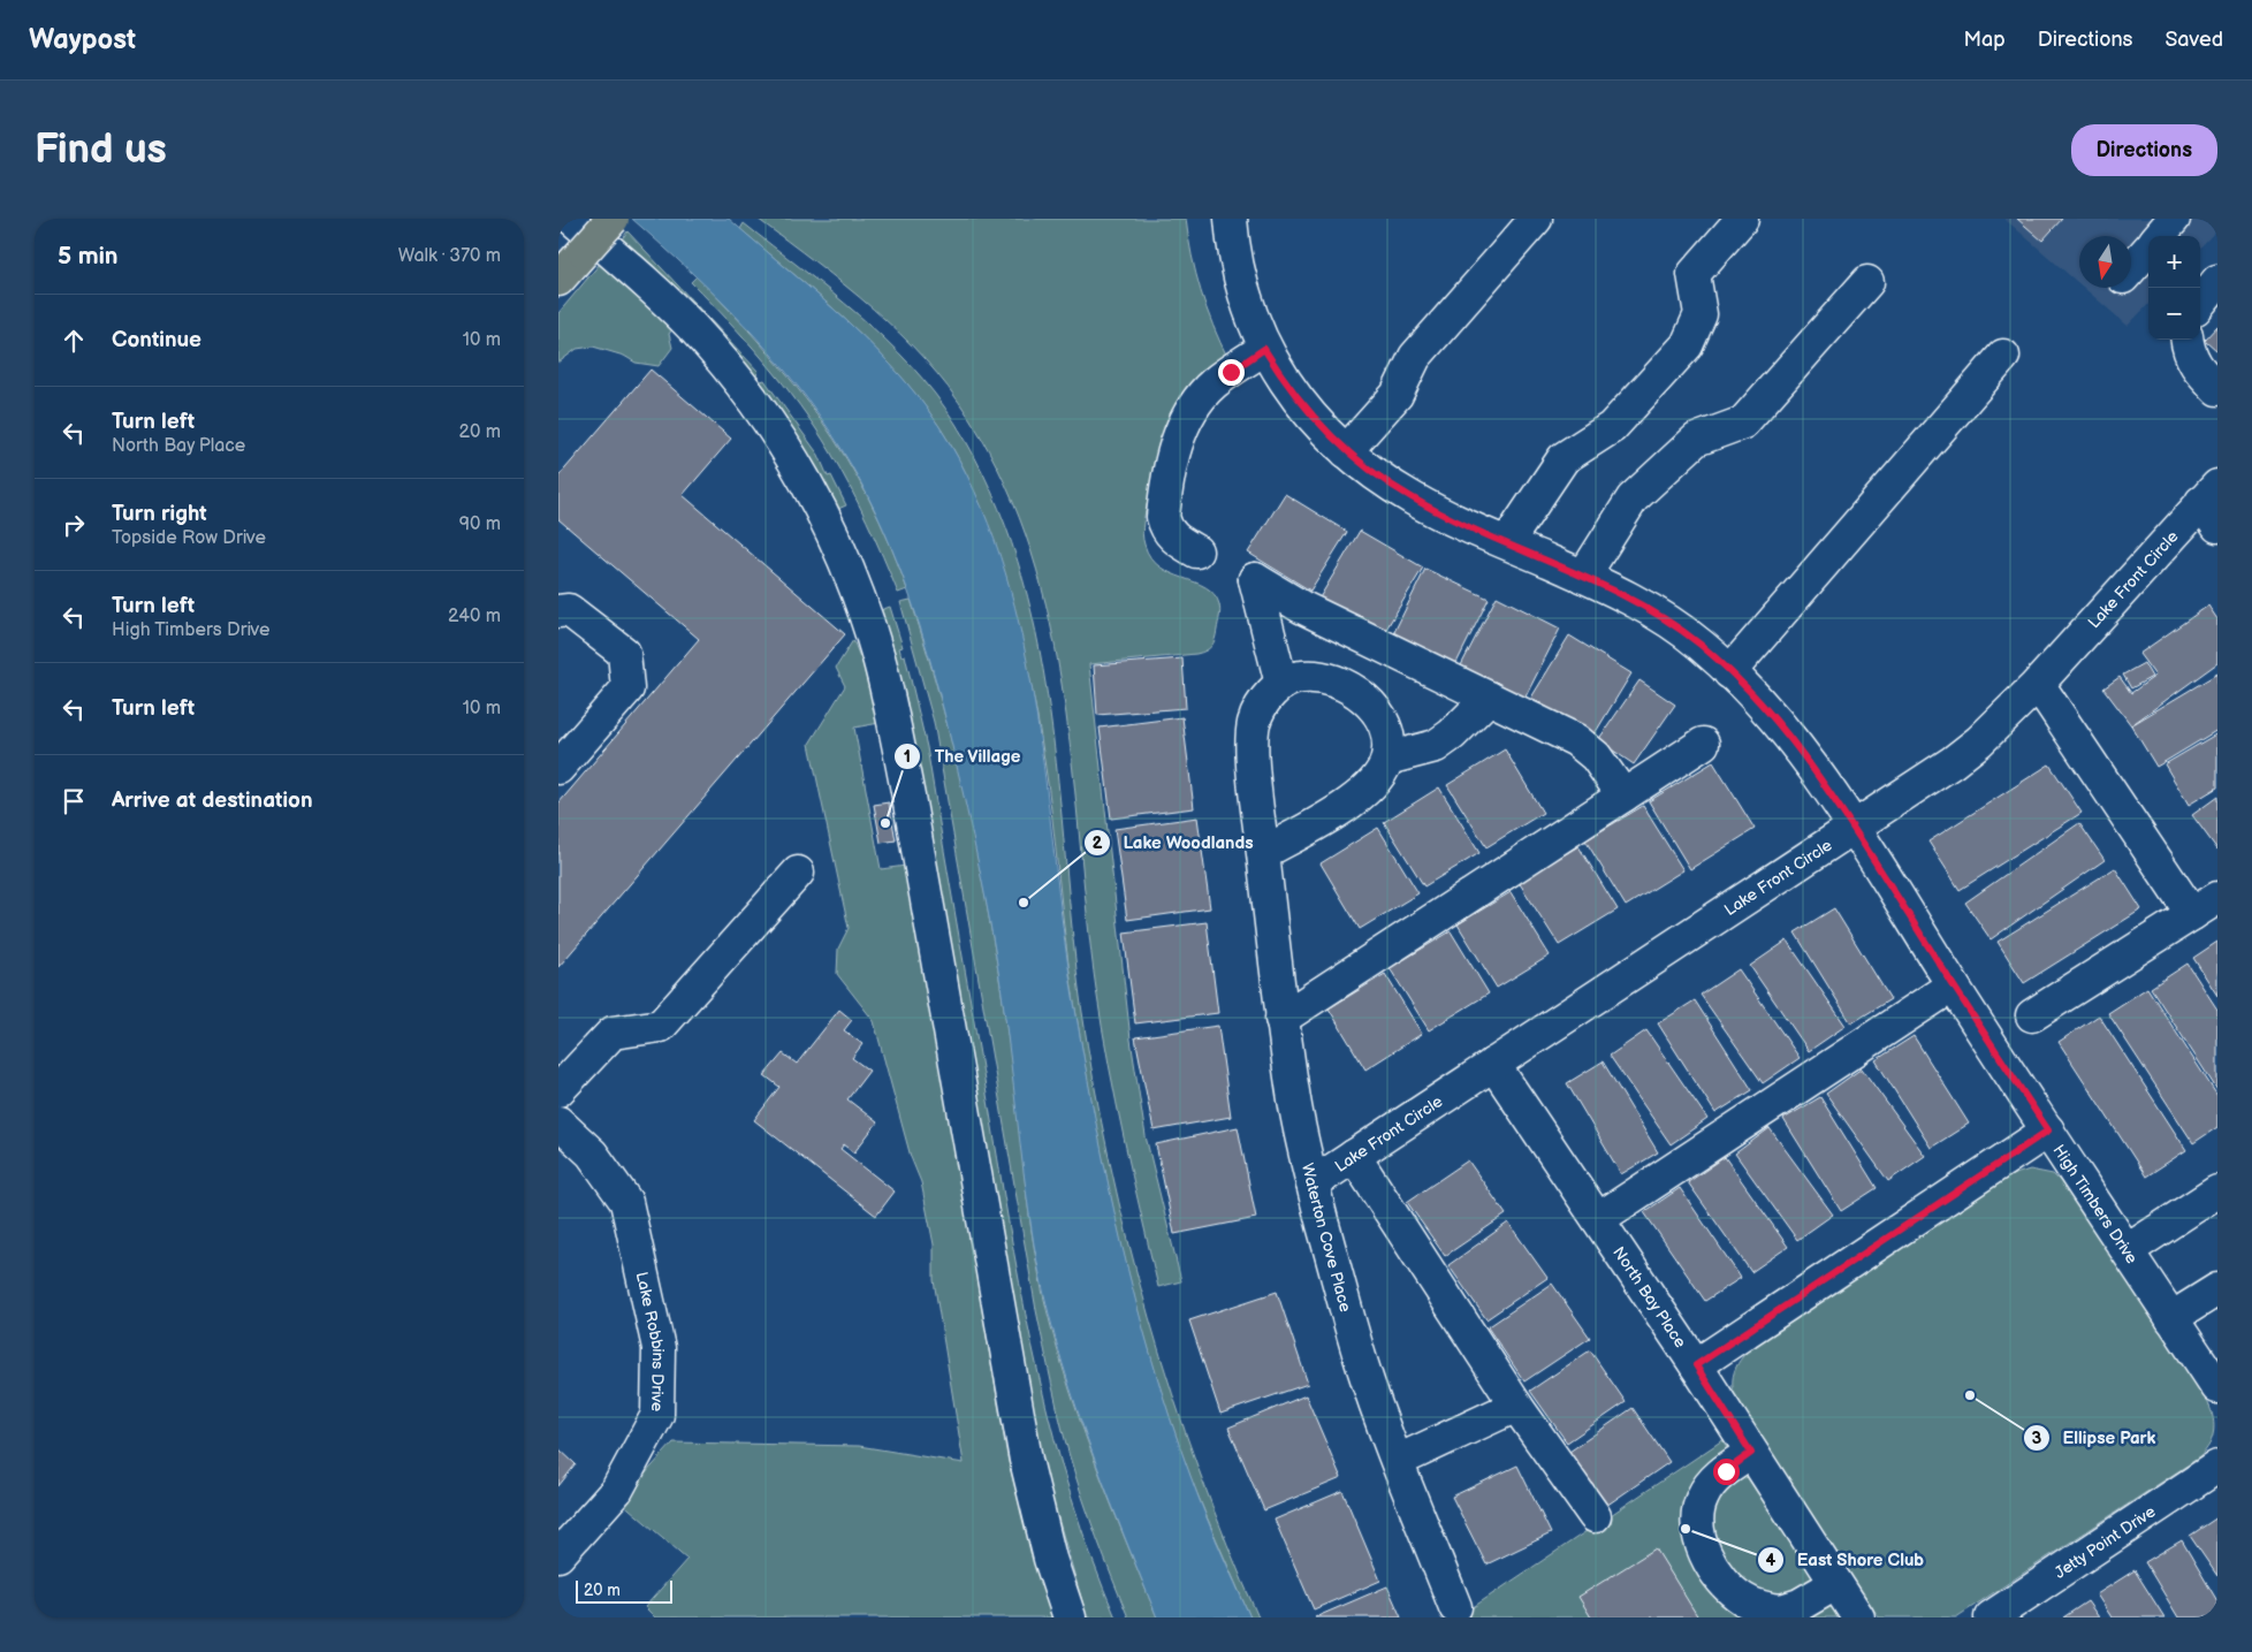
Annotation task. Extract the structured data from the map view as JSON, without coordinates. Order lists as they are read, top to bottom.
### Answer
{
  "streets": {
    "street": [
      "Lake Front Circle",
      "High Timbers Drive",
      "Waterton Cove Place",
      "North Bay Place",
      "Lake Robbins Drive",
      "Jetty Point Drive"
    ]
  },
  "crossings": [
    ["Lake Front Circle", "High Timbers Drive"],
    ["Lake Front Circle", "Waterton Cove Place"],
    ["Lake Front Circle", "North Bay Place"]
  ],
  "places": [
    "The Village",
    "Lake Woodlands",
    "Ellipse Park",
    "East Shore Club"
  ],
  "scale_bar": "20 m",
  "north": "bottom",
  "page": {
    "header": "Waypost",
    "nav": ["Map", "Directions", "Saved"],
    "buttons": "Directions",
    "title": "Find us",
    "heading": ["5 min", "Walk · 370 m"],
    "map_buttons": ["+", "−"],
    "list": [
      ["Continue", "10 m"],
      ["Turn left", "North Bay Place", "20 m"],
      ["Turn right", "Topside Row Drive", "90 m"],
      ["Turn left", "High Timbers Drive", "240 m"],
      ["Turn left", "10 m"],
      "Arrive at destination"
    ],
    "scale": "20 m"
  }
}
